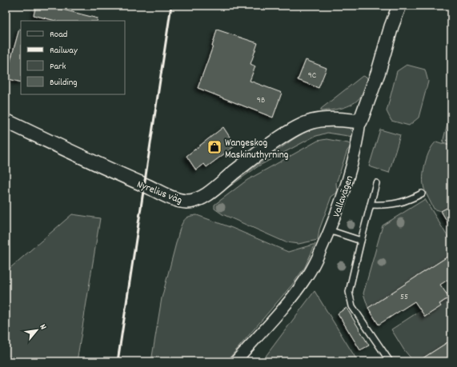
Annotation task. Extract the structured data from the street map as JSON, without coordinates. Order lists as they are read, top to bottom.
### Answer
{
  "streets": {
    "street": ["Nyrelius väg", "Vallavägen"]
  },
  "crossings": [
    ["Nyrelius väg", "Vallavägen"]
  ],
  "places": {
    "shop": ["Wangeskog Maskinuthyrning"]
  },
  "house_numbers": ["9C", "9B", "55"],
  "legend": [
    "Road",
    "Railway",
    "Park",
    "Building"
  ],
  "north": "top right"
}
